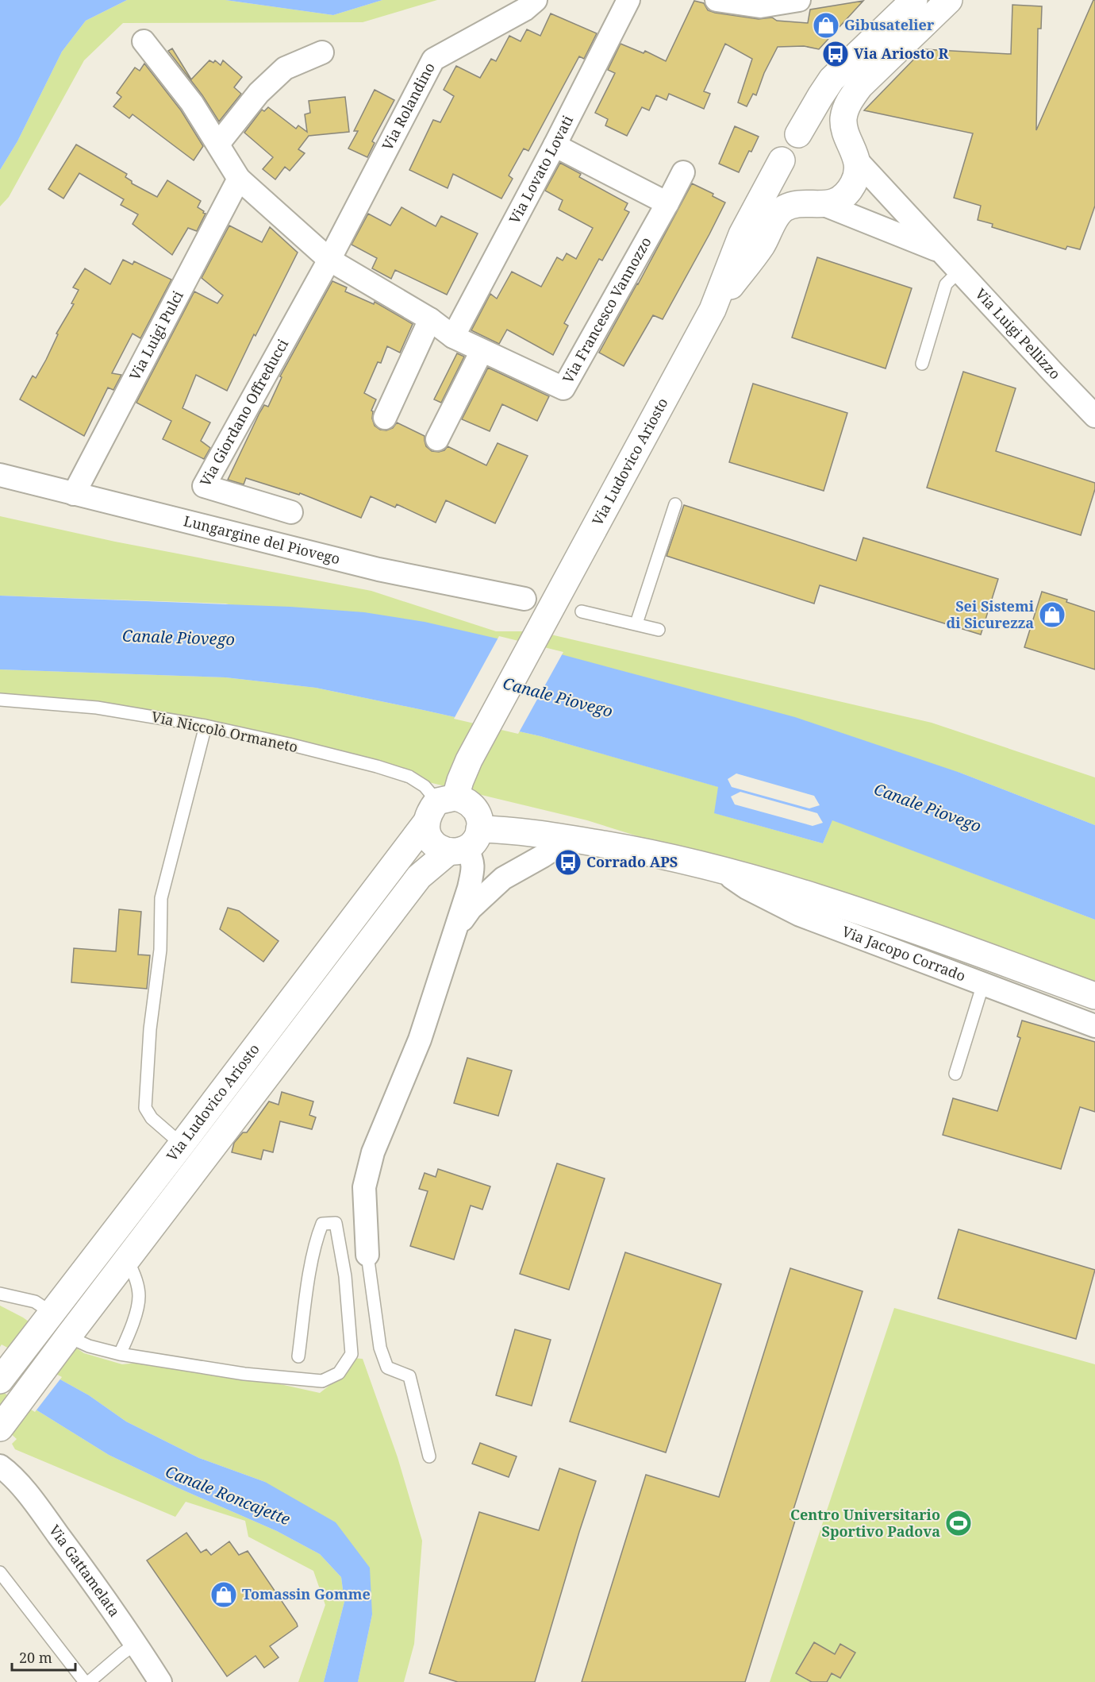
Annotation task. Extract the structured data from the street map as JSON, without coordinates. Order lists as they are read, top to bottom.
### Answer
{
  "streets": {
    "main road": ["Via Ludovico Ariosto", "Via Jacopo Corrado"],
    "street": [
      "Via Rolandino",
      "Via Lovato Lovati",
      "Via Francesco Vannozzo",
      "Via Luigi Pellizzo",
      "Via Luigi Pulci",
      "Via Giordano Offreducci",
      "Lungargine del Piovego",
      "Via Gattamelata"
    ],
    "lane": ["Via Niccolò Ormaneto"]
  },
  "crossings": [
    ["Via Rolandino", "Via Francesco Vannozzo"],
    ["Via Rolandino", "Via Giordano Offreducci"],
    ["Via Lovato Lovati", "Via Francesco Vannozzo"],
    ["Via Francesco Vannozzo", "Via Luigi Pulci"],
    ["Via Francesco Vannozzo", "Via Giordano Offreducci"],
    ["Via Luigi Pellizzo", "Via Ludovico Ariosto"],
    ["Via Luigi Pulci", "Lungargine del Piovego"],
    ["Via Ludovico Ariosto", "Via Niccolò Ormaneto"],
    ["Via Ludovico Ariosto", "Via Jacopo Corrado"],
    ["Via Niccolò Ormaneto", "Via Jacopo Corrado"]
  ],
  "water": ["Canale Piovego", "Canale Roncajette"],
  "places": {
    "shop": ["Gibusatelier", "Sei Sistemi di Sicurezza", "Tomassin Gomme"],
    "bus stop": ["Via Ariosto R", "Corrado APS"],
    "sports": ["Centro Universitario Sportivo Padova"]
  },
  "scale_bar": "20 m"
}
